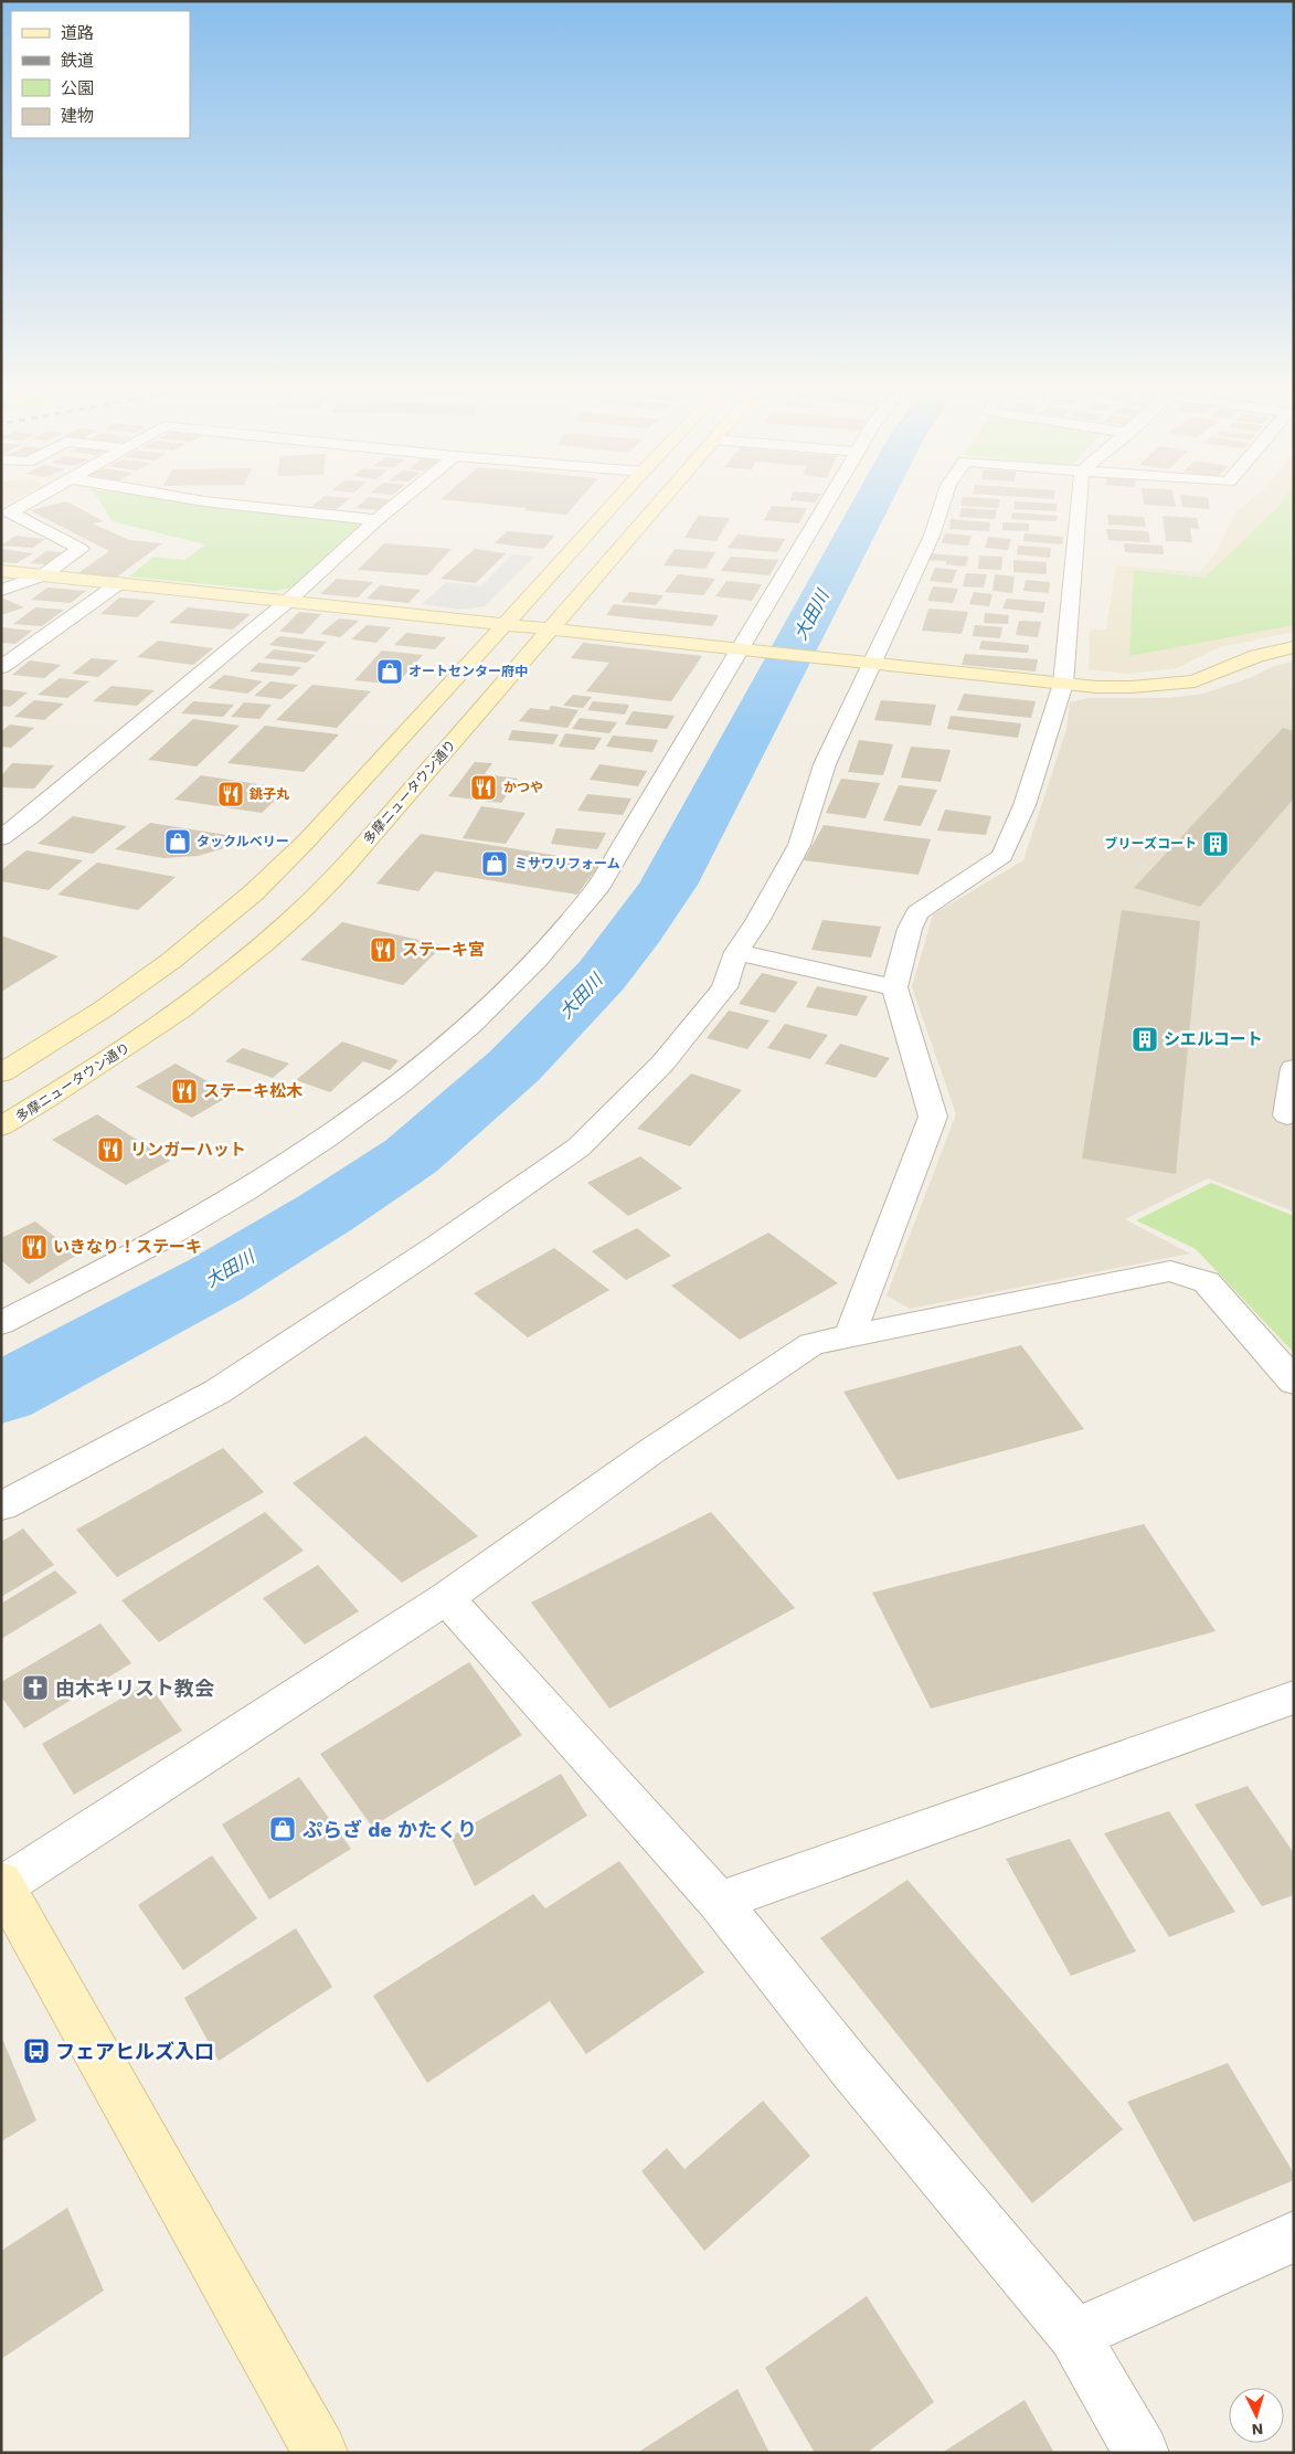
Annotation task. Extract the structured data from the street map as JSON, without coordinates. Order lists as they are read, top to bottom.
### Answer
{
  "streets": {
    "main road": ["多摩ニュータウン通り"]
  },
  "water": ["大田川"],
  "places": {
    "shop": [
      "オートセンター府中",
      "タックルベリー",
      "ミサワリフォーム",
      "ぷらざ de かたくり"
    ],
    "restaurant": [
      "かつや",
      "銚子丸",
      "ステーキ宮",
      "ステーキ松木",
      "リンガーハット",
      "いきなり！ステーキ"
    ],
    "building": ["ブリーズコート", "シエルコート"],
    "church": ["由木キリスト教会"],
    "bus stop": ["フェアヒルズ入口"]
  },
  "legend": [
    "道路",
    "鉄道",
    "公園",
    "建物"
  ],
  "north": "bottom"
}
